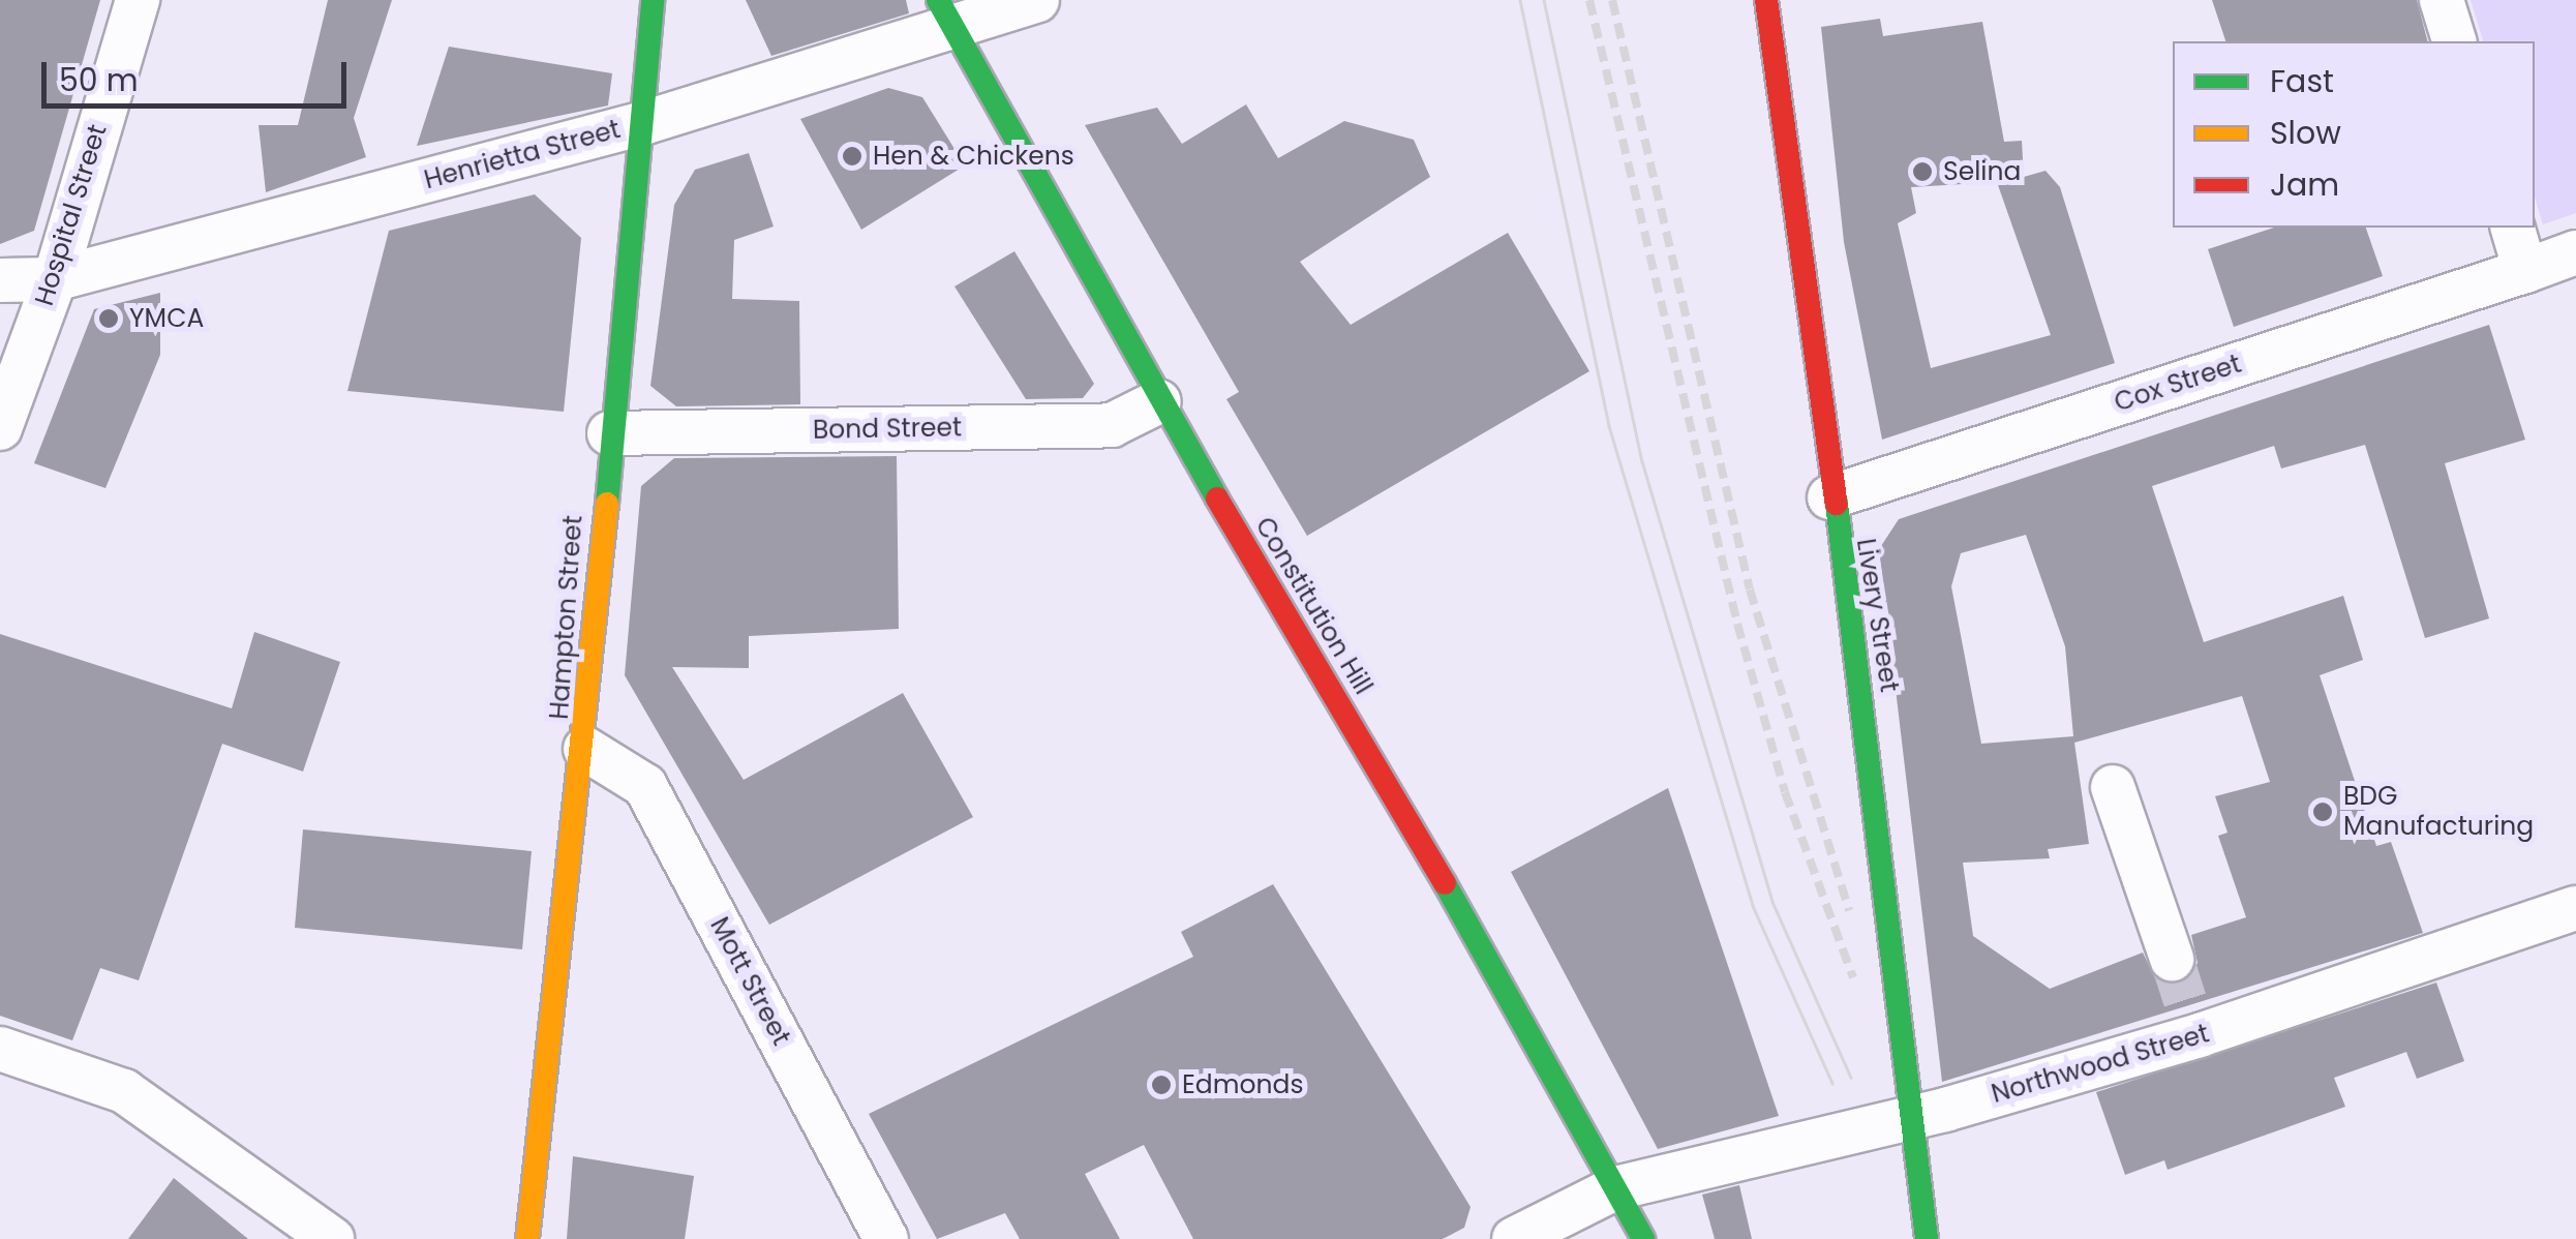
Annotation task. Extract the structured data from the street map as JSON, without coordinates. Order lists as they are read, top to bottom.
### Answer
{
  "streets": {
    "street": [
      "Henrietta Street",
      "Hospital Street",
      "Cox Street",
      "Bond Street",
      "Constitution Hill",
      "Livery Street",
      "Hampton Street",
      "Mott Street",
      "Northwood Street"
    ]
  },
  "crossings": [
    ["Henrietta Street", "Hospital Street"],
    ["Henrietta Street", "Constitution Hill"],
    ["Henrietta Street", "Hampton Street"],
    ["Cox Street", "Livery Street"],
    ["Bond Street", "Constitution Hill"],
    ["Bond Street", "Hampton Street"],
    ["Constitution Hill", "Northwood Street"],
    ["Livery Street", "Northwood Street"],
    ["Hampton Street", "Mott Street"]
  ],
  "places": [
    "Hen & Chickens",
    "Selina",
    "YMCA",
    "BDG Manufacturing",
    "Edmonds"
  ],
  "legend": ["Fast", "Slow", "Jam"],
  "scale_bar": "50 m"
}
